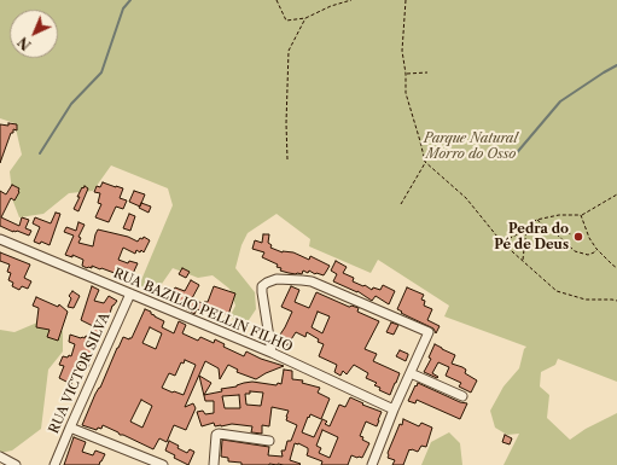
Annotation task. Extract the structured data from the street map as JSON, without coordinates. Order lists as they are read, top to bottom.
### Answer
{
  "streets": {
    "street": ["RUA BAZILIO PELLIN FILHO", "RUA VICTOR SILVA"]
  },
  "crossings": [
    ["RUA BAZILIO PELLIN FILHO", "RUA VICTOR SILVA"]
  ],
  "parks": ["Parque Natural Morro do Osso"],
  "places": ["Pedra do Pé de Deus"],
  "north": "bottom left"
}
